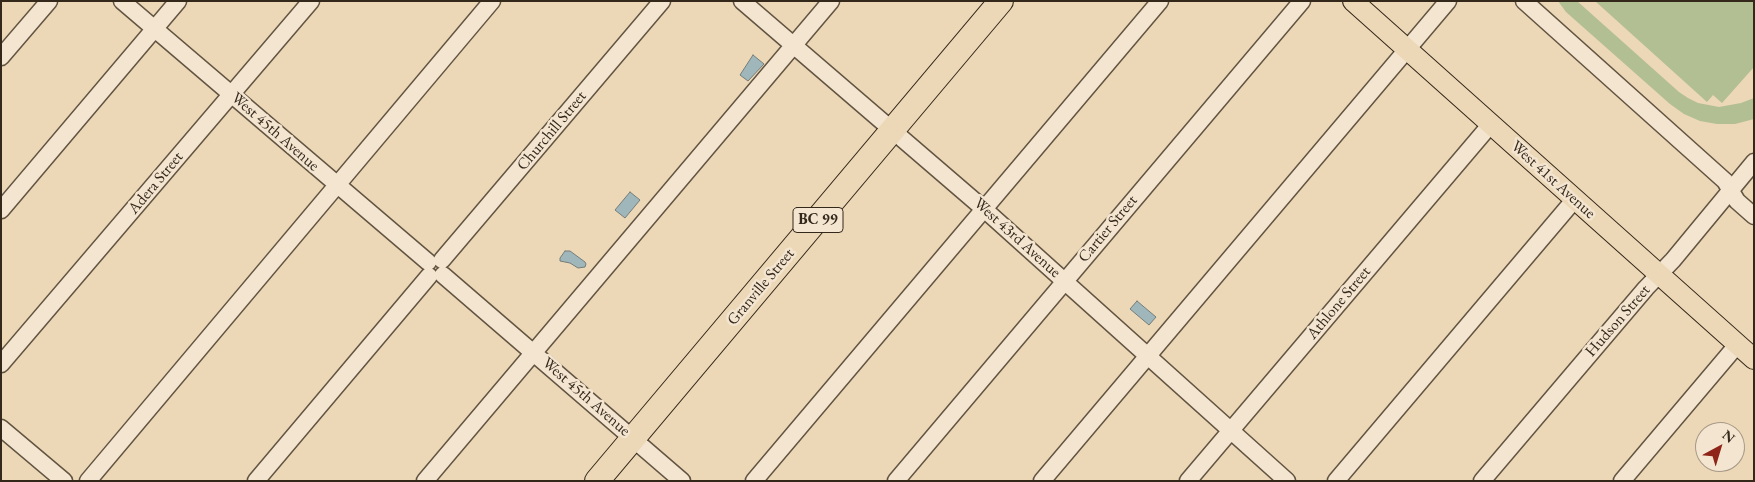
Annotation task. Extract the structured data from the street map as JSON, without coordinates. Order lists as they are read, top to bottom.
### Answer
{
  "streets": {
    "highway": ["BC 99", "Granville Street"],
    "main road": ["West 41st Avenue"],
    "street": [
      "Churchill Street",
      "West 45th Avenue",
      "Adera Street",
      "Cartier Street",
      "West 43rd Avenue",
      "Athlone Street",
      "Hudson Street"
    ]
  },
  "crossings": [
    ["Churchill Street", "West 45th Avenue"],
    ["West 45th Avenue", "Adera Street"],
    ["West 45th Avenue", "Granville Street"],
    ["West 41st Avenue", "Athlone Street"],
    ["West 41st Avenue", "Hudson Street"],
    ["Cartier Street", "West 43rd Avenue"],
    ["West 43rd Avenue", "Granville Street"],
    ["West 43rd Avenue", "Athlone Street"]
  ],
  "north": "top right"
}
